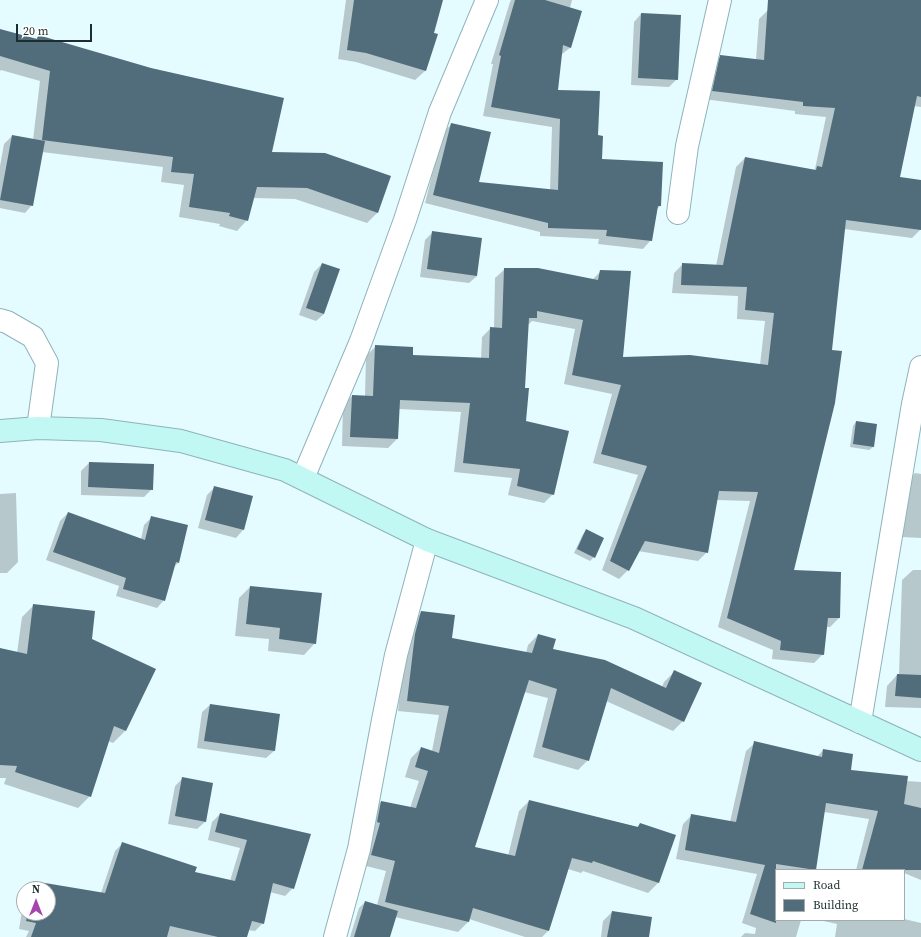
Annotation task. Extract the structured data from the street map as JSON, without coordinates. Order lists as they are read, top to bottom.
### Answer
{
  "legend": ["Road", "Building"],
  "scale_bar": "20 m",
  "north": "top"
}
